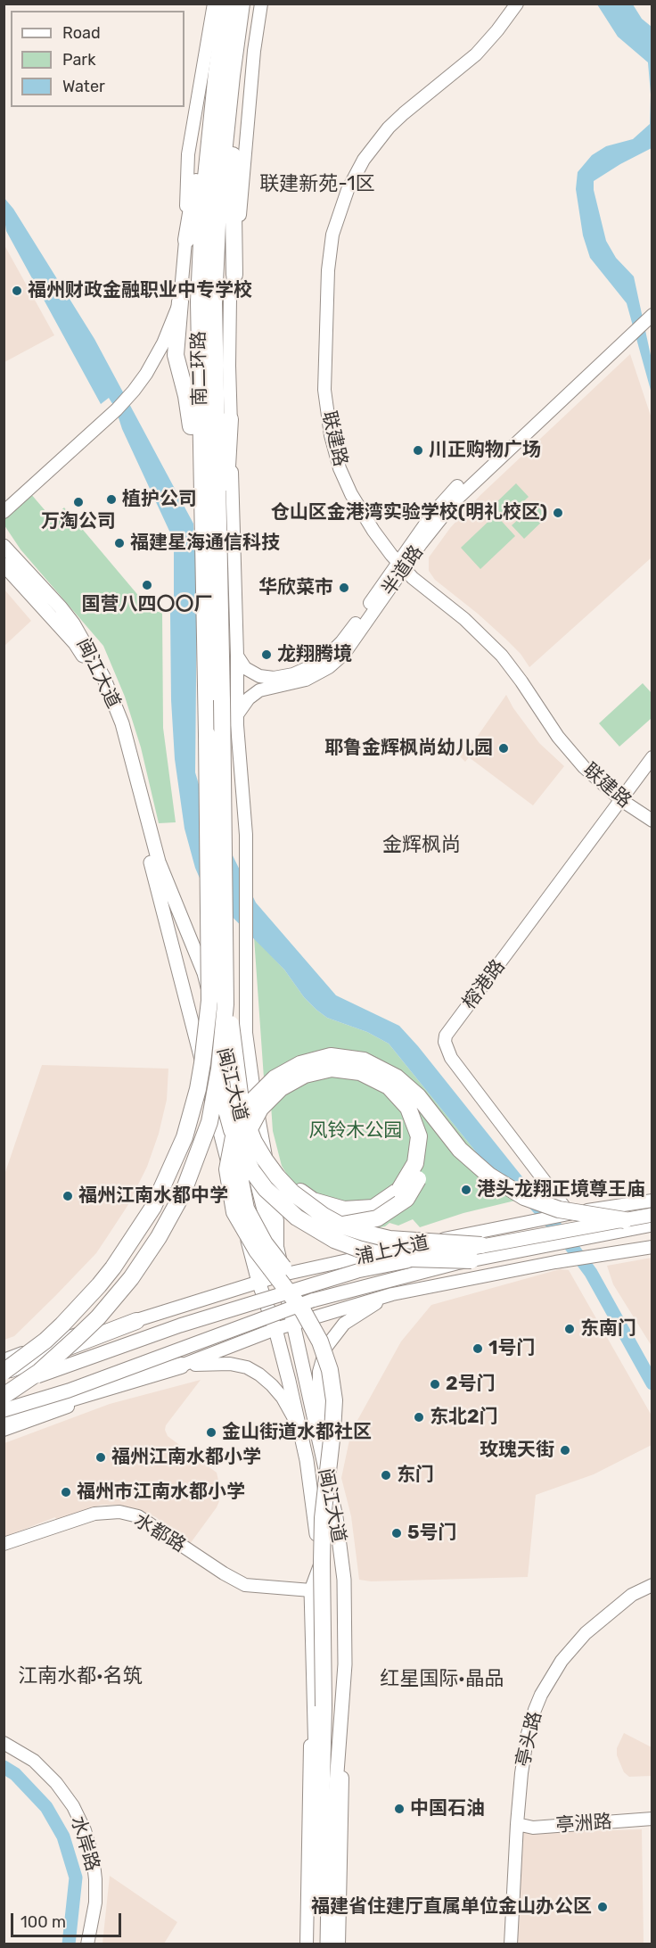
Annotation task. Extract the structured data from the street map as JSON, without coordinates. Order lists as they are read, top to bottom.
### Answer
{
  "streets": {
    "highway": ["南二环路"],
    "main road": [
      "联建路",
      "半道路",
      "闽江大道",
      "榕港路",
      "浦上大道",
      "水都路",
      "亭头路",
      "亭洲路",
      "水岸路"
    ]
  },
  "crossings": [
    ["联建路", "半道路"],
    ["联建路", "榕港路"],
    ["闽江大道", "浦上大道"],
    ["闽江大道", "水都路"],
    ["榕港路", "浦上大道"],
    ["亭头路", "亭洲路"]
  ],
  "districts": [
    "联建新苑-1区",
    "金辉枫尚",
    "江南水都·名筑",
    "红星国际·晶品"
  ],
  "parks": ["风铃木公园"],
  "places": [
    "福州财政金融职业中专学校",
    "川正购物广场",
    "植护公司",
    "万淘公司",
    "仓山区金港湾实验学校(明礼校区)",
    "福建星海通信科技",
    "国营八四〇〇厂",
    "华欣菜市",
    "龙翔腾境",
    "耶鲁金辉枫尚幼儿园",
    "港头龙翔正境尊王庙",
    "福州江南水都中学",
    "东南门",
    "1号门",
    "2号门",
    "东北2门",
    "金山街道水都社区",
    "玫瑰天街",
    "福州江南水都小学",
    "东门",
    "福州市江南水都小学",
    "5号门",
    "中国石油",
    "福建省住建厅直属单位金山办公区"
  ],
  "legend": ["Road", "Park", "Water"],
  "scale_bar": "100 m"
}
